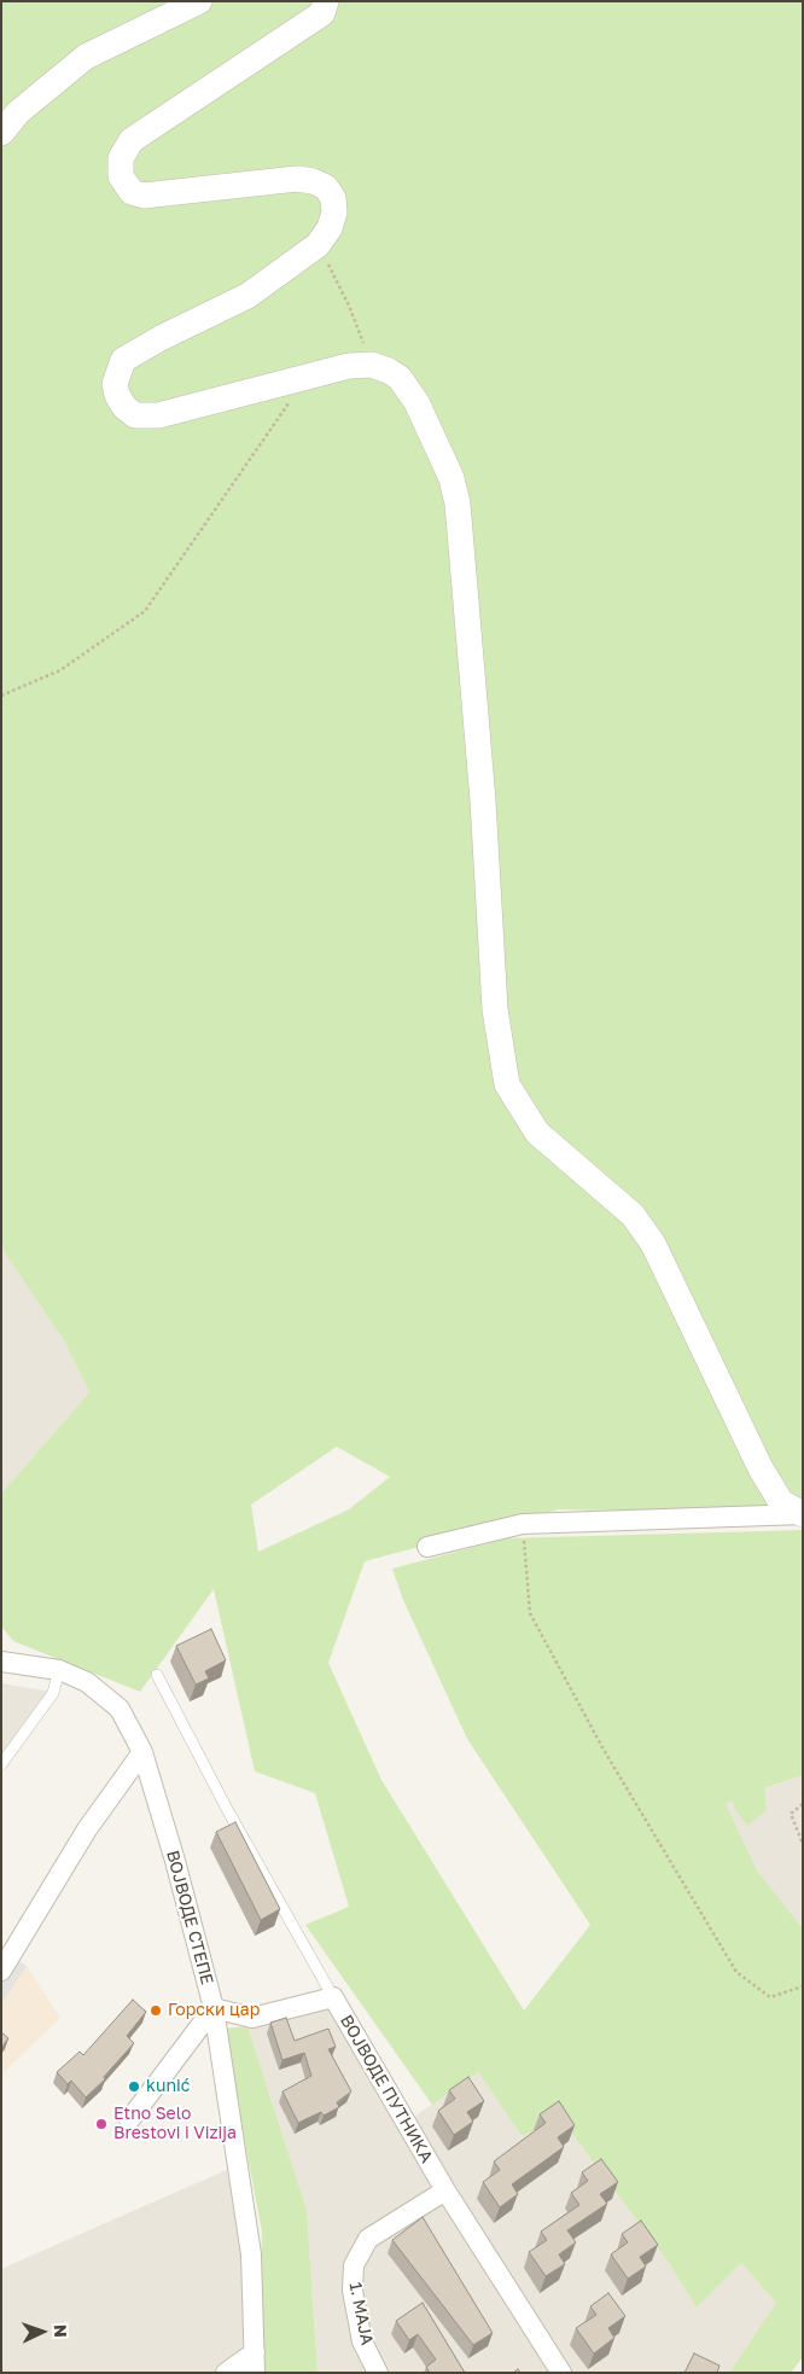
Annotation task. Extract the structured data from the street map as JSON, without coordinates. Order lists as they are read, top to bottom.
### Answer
{
  "streets": {
    "street": ["ВОЈВОДЕ СТЕПЕ", "ВОЈВОДЕ ПУТНИКА", "1. МАЈА"]
  },
  "crossings": [
    ["ВОЈВОДЕ СТЕПЕ", "ВОЈВОДЕ ПУТНИКА"],
    ["ВОЈВОДЕ ПУТНИКА", "1. МАЈА"]
  ],
  "places": ["Горски цар", "kunić", "Etno Selo Brestovi i Vizija"],
  "north": "right"
}
